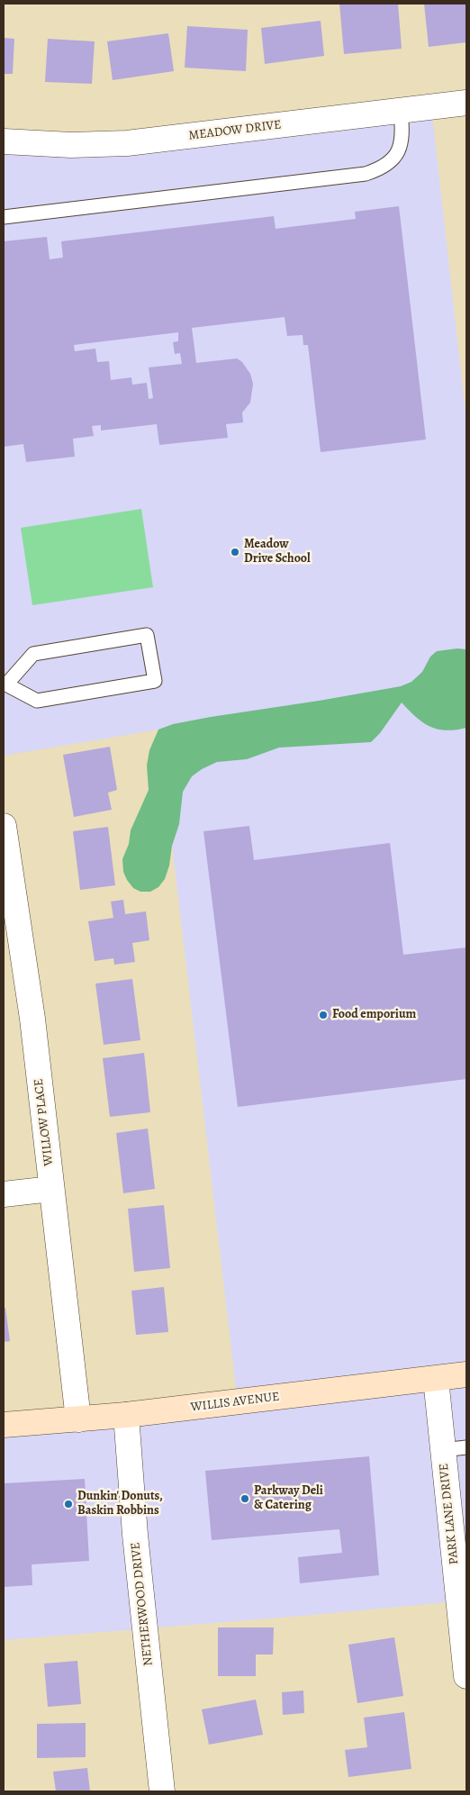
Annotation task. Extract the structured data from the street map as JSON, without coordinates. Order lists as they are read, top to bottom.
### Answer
{
  "streets": {
    "main road": ["WILLIS AVENUE"],
    "street": [
      "MEADOW DRIVE",
      "WILLOW PLACE",
      "PARK LANE DRIVE",
      "NETHERWOOD DRIVE"
    ]
  },
  "crossings": [
    ["WILLOW PLACE", "WILLIS AVENUE"],
    ["WILLIS AVENUE", "PARK LANE DRIVE"],
    ["WILLIS AVENUE", "NETHERWOOD DRIVE"]
  ],
  "places": [
    "Meadow Drive School",
    "Food emporium",
    "Parkway Deli & Catering",
    "Dunkin' Donuts, Baskin Robbins"
  ]
}
